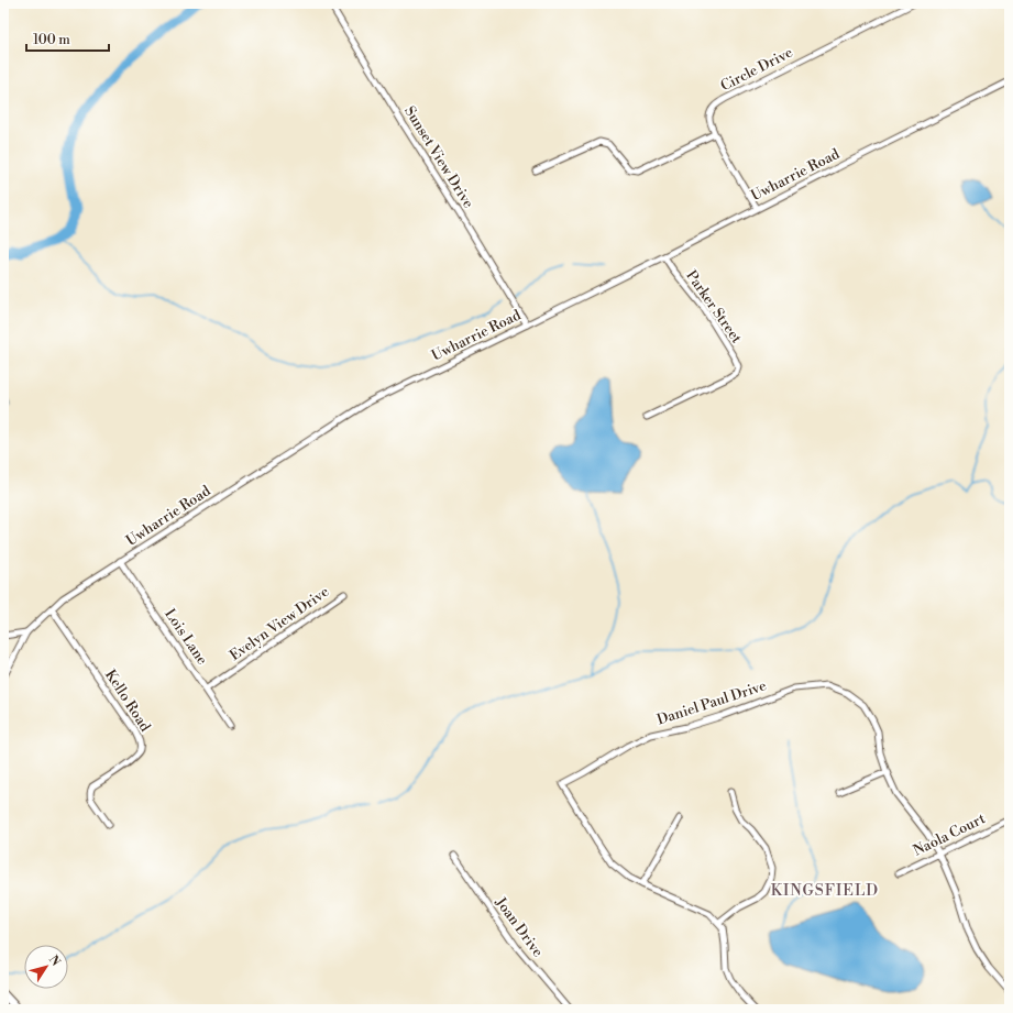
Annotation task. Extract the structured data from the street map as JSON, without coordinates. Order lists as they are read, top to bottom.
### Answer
{
  "streets": {
    "street": [
      "Circle Drive",
      "Sunset View Drive",
      "Uwharrie Road",
      "Parker Street",
      "Evelyn View Drive",
      "Lois Lane",
      "Kello Road",
      "Daniel Paul Drive",
      "Naola Court",
      "Joan Drive"
    ]
  },
  "crossings": [
    ["Circle Drive", "Uwharrie Road"],
    ["Sunset View Drive", "Uwharrie Road"],
    ["Uwharrie Road", "Parker Street"],
    ["Uwharrie Road", "Lois Lane"],
    ["Uwharrie Road", "Kello Road"],
    ["Evelyn View Drive", "Lois Lane"],
    ["Daniel Paul Drive", "Naola Court"]
  ],
  "districts": ["KINGSFIELD"],
  "scale_bar": "100 m",
  "north": "top right"
}
